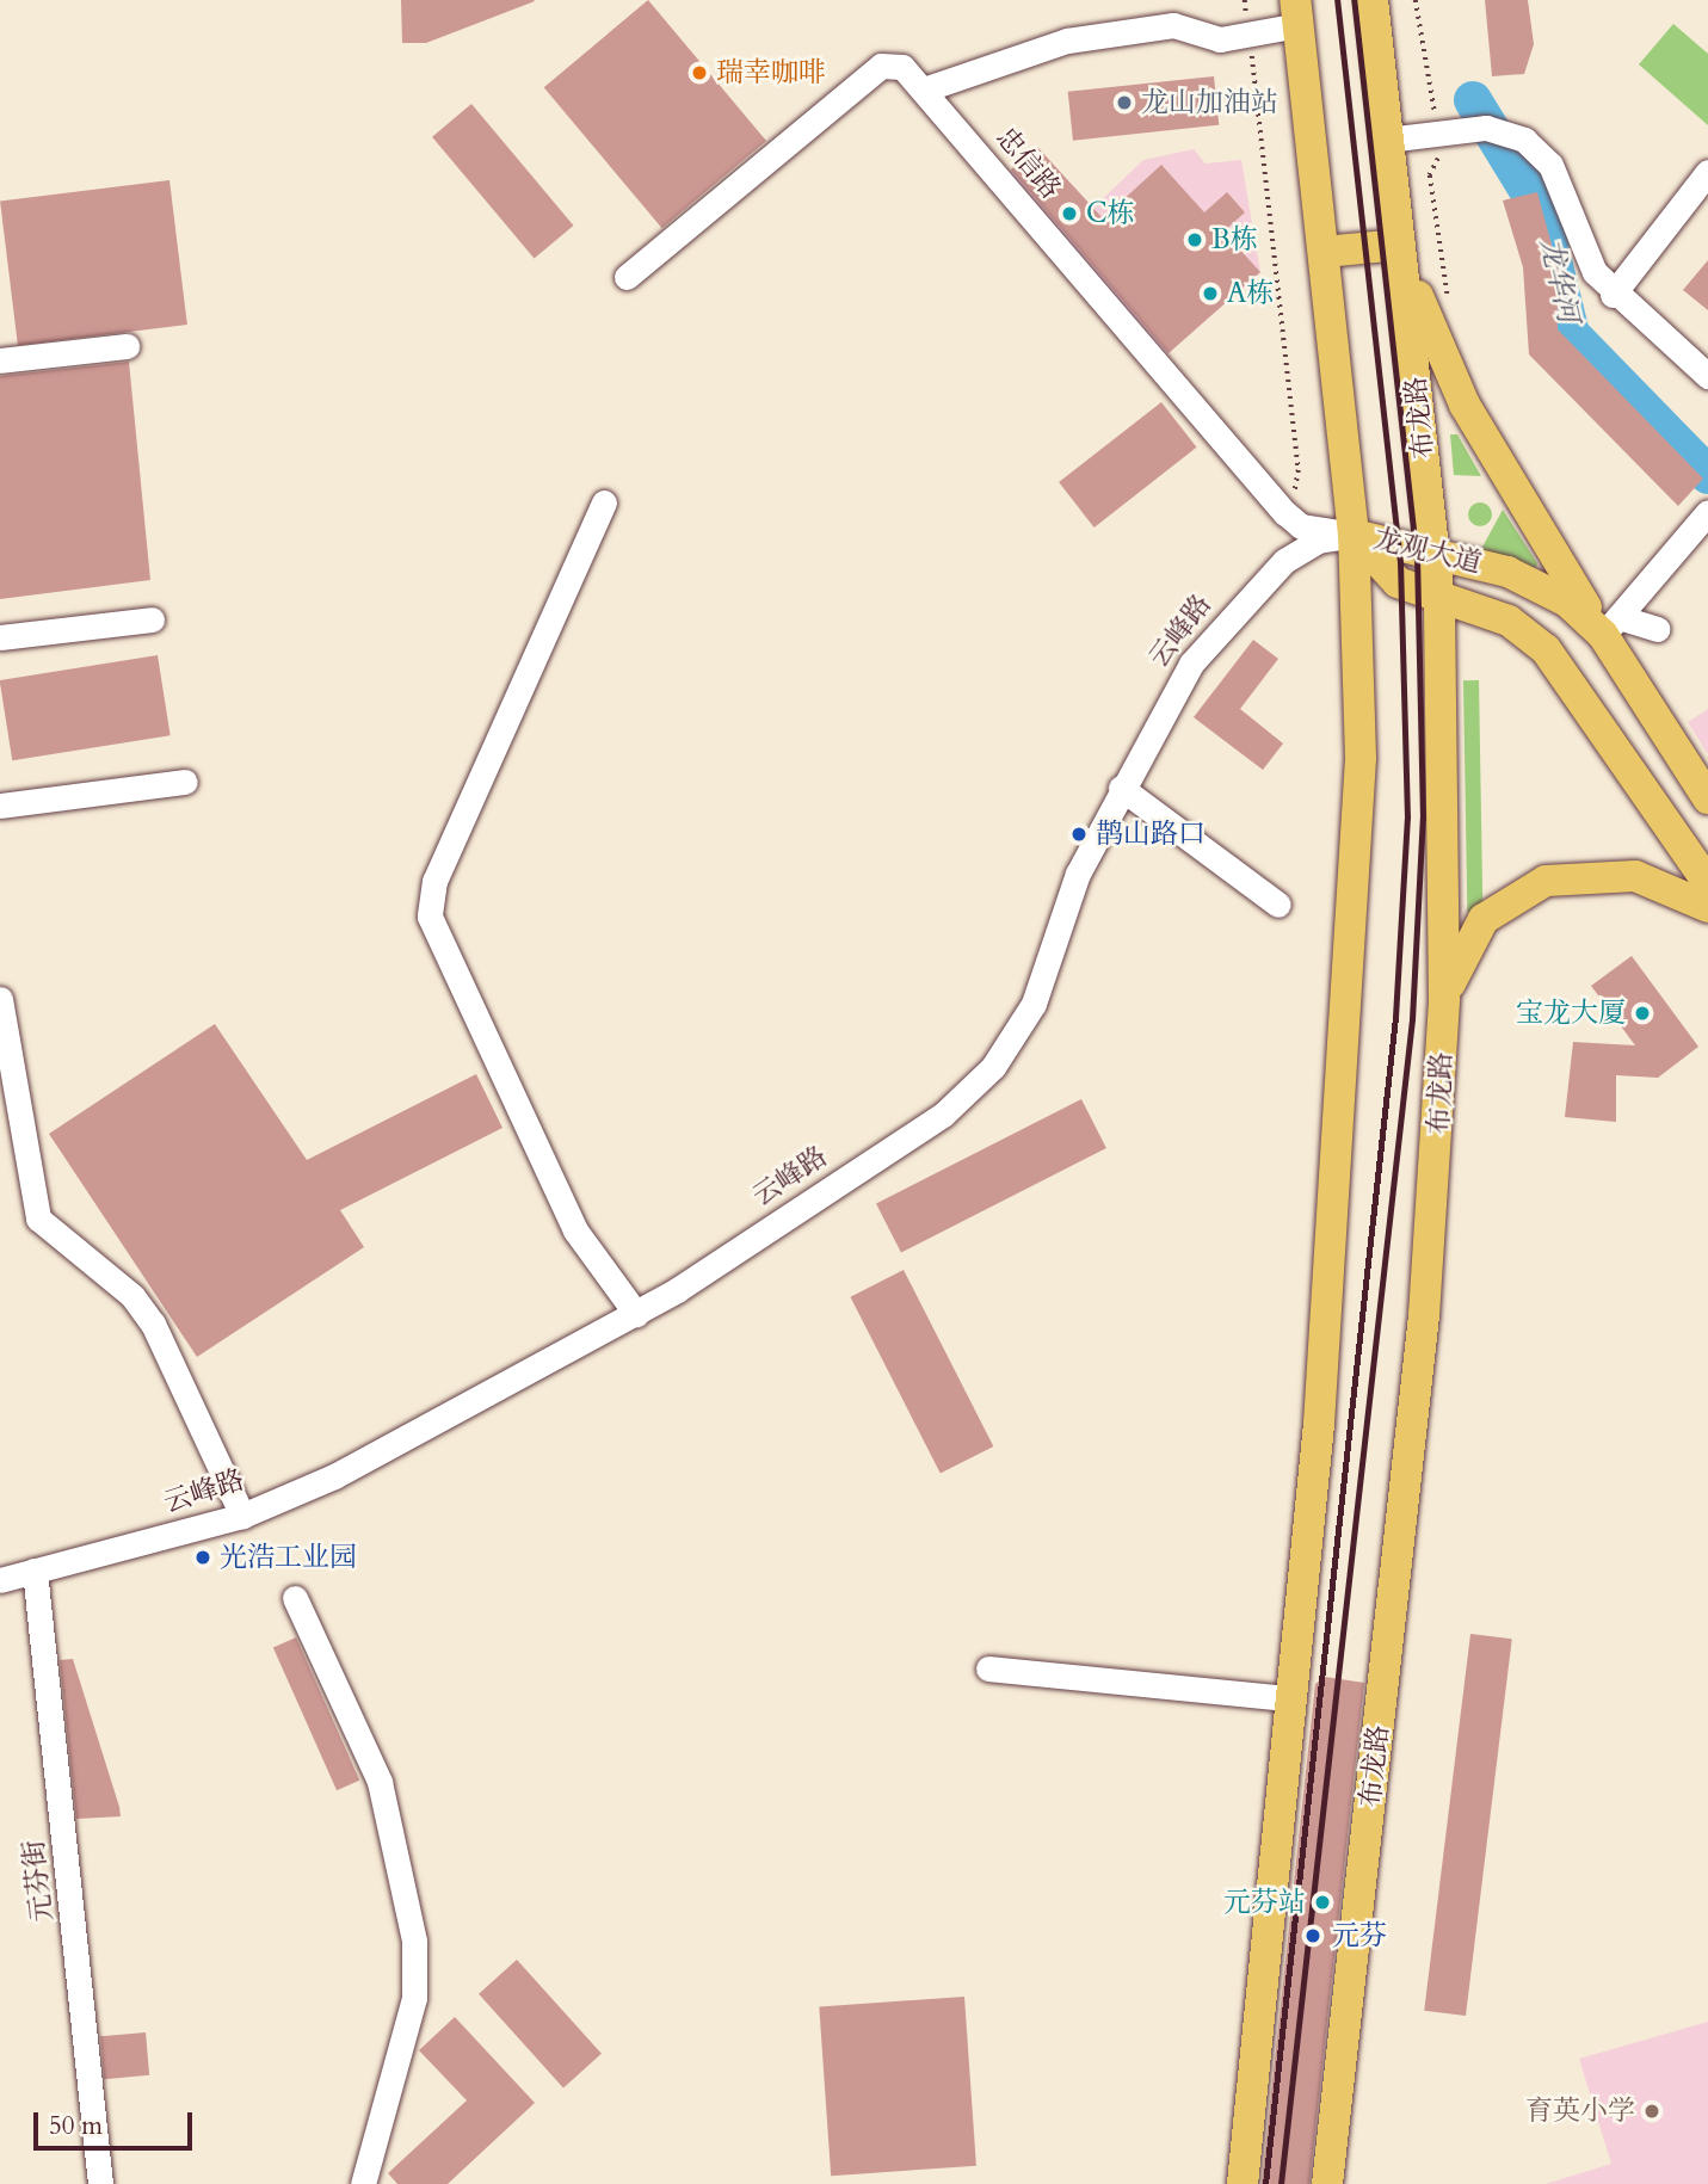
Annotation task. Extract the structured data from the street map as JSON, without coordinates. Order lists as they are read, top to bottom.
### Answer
{
  "streets": {
    "main road": ["布龙路", "龙观大道"],
    "street": ["忠信路", "云峰路", "元芬街"]
  },
  "crossings": [
    ["忠信路", "龙观大道"],
    ["忠信路", "云峰路"],
    ["布龙路", "龙观大道"],
    ["龙观大道", "云峰路"],
    ["云峰路", "元芬街"]
  ],
  "water": ["龙华河"],
  "places": [
    "瑞幸咖啡",
    "龙山加油站",
    "C栋",
    "B栋",
    "A栋",
    "鹊山路口",
    "宝龙大厦",
    "光浩工业园",
    "元芬站",
    "元芬",
    "育英小学"
  ],
  "scale_bar": "50 m"
}
